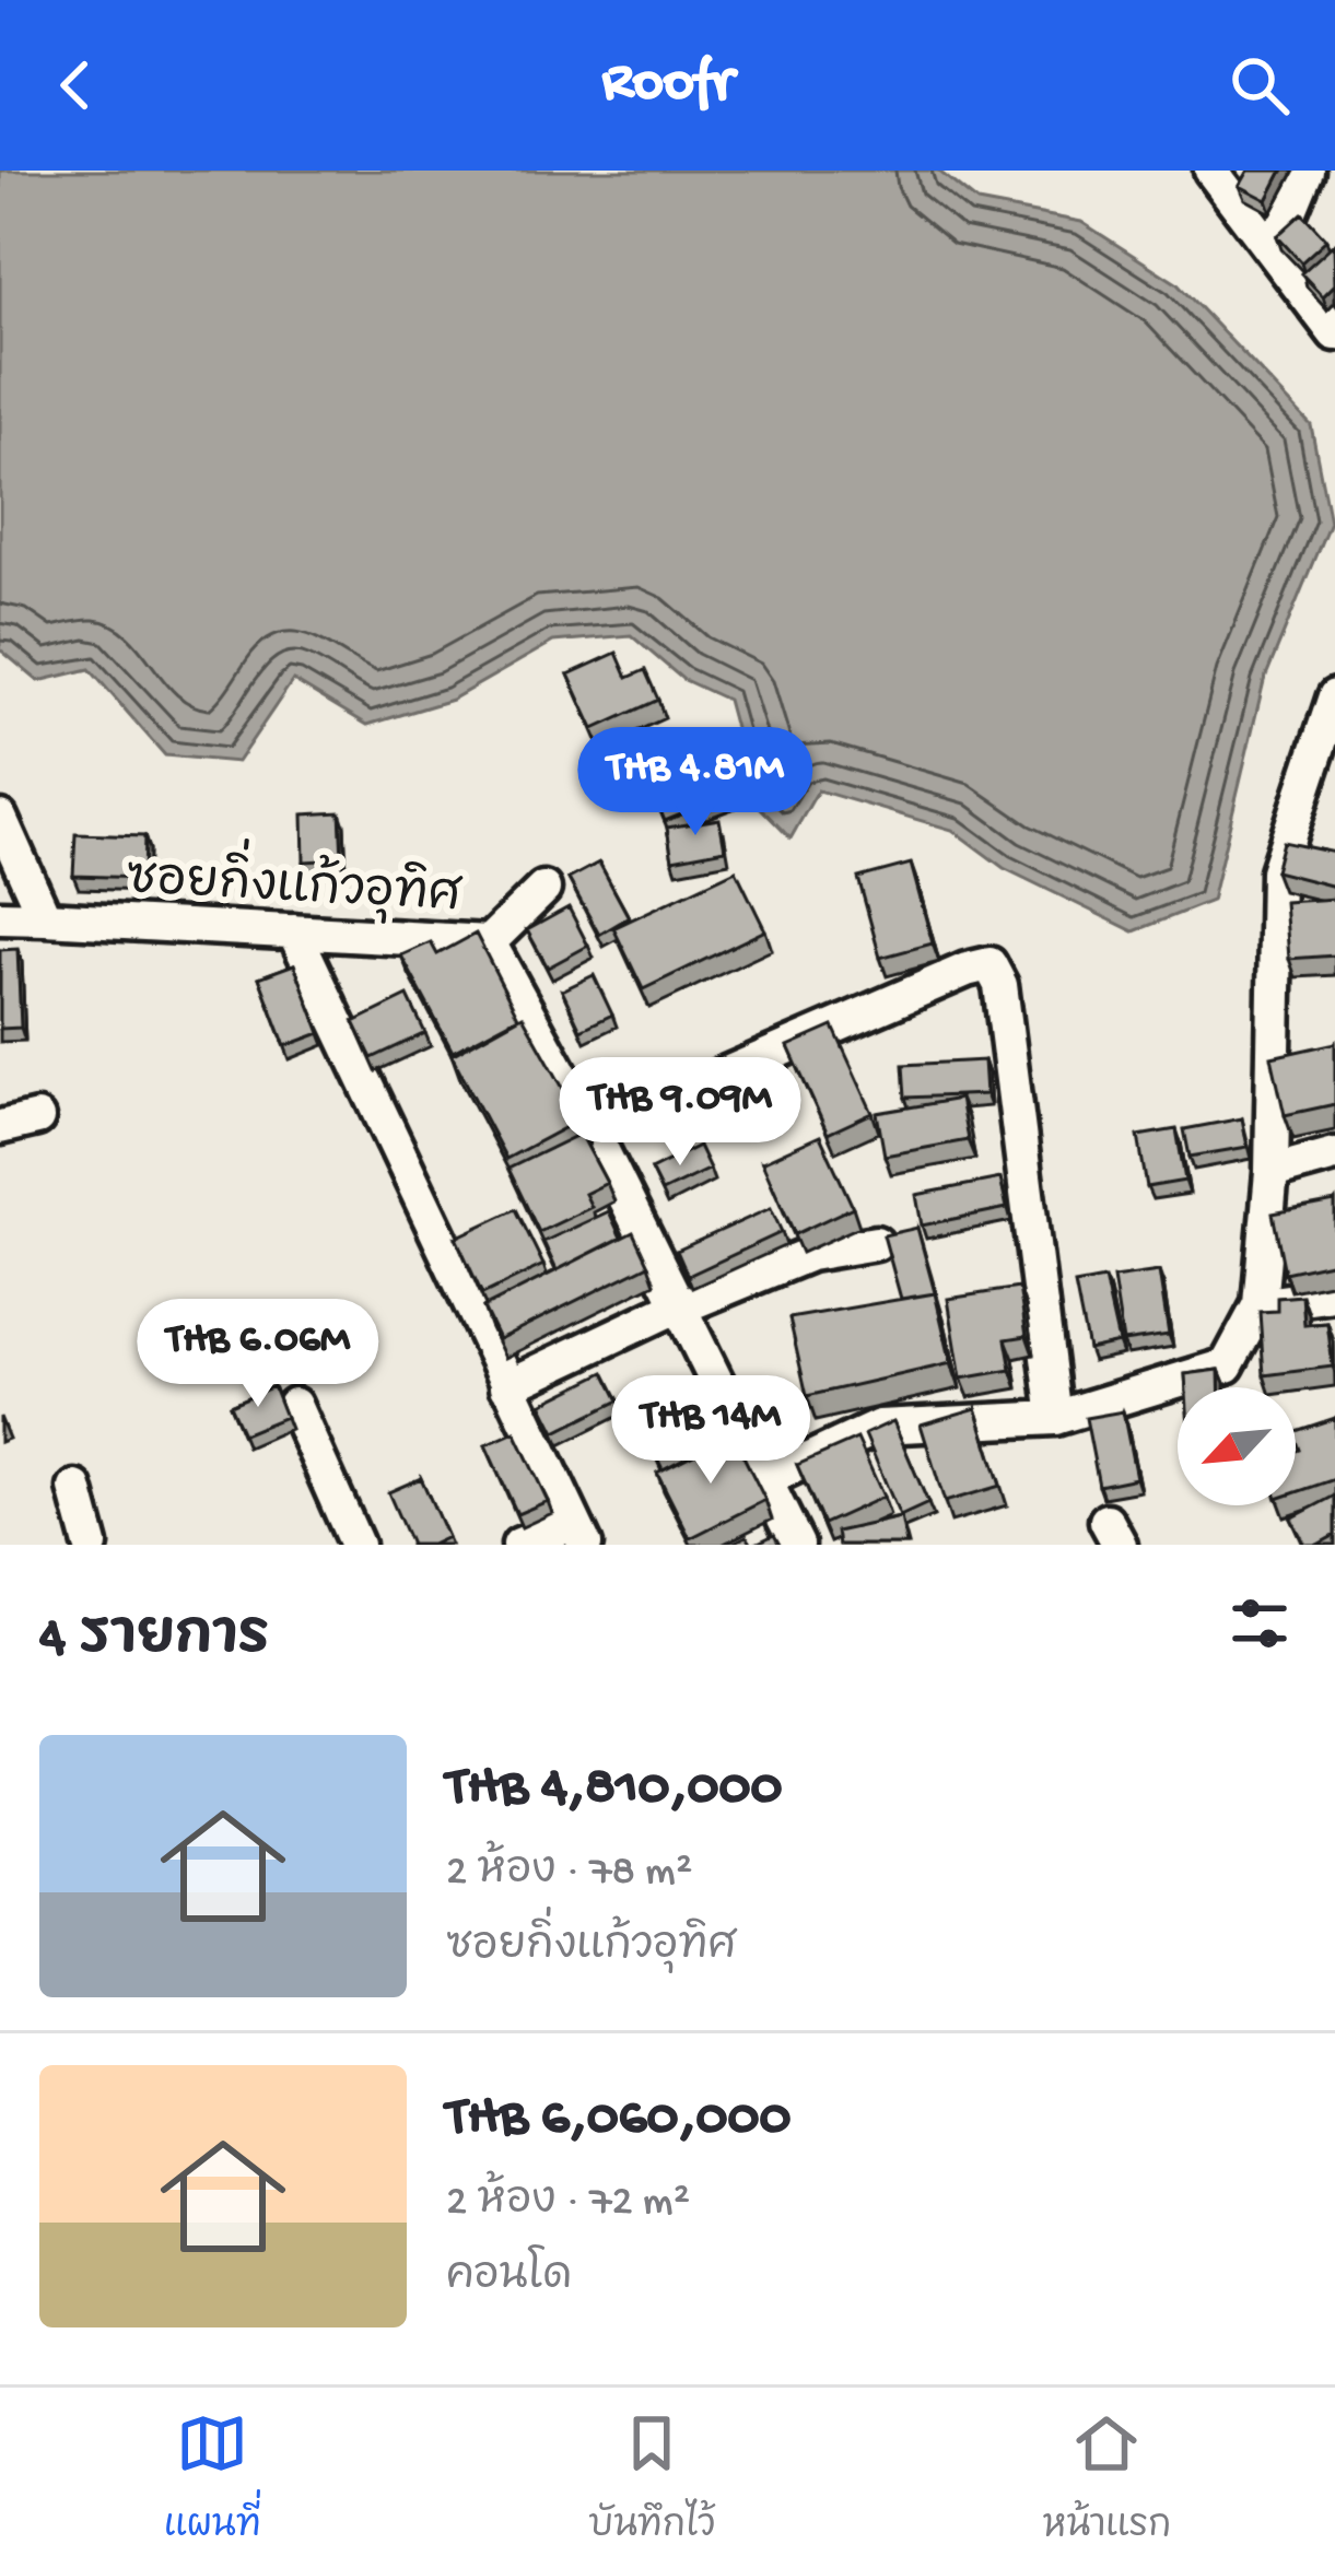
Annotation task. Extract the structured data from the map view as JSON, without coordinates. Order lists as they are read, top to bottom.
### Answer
{
  "streets": {
    "street": ["ซอยกิ่งแก้วอุทิศ"]
  },
  "north": "bottom left",
  "page": {
    "header": "Roofr",
    "price": [
      "THB 4.81M",
      "THB 9.09M",
      "THB 6.06M",
      "THB 14M"
    ],
    "heading": "4 รายการ",
    "list": [
      {
        "name": "THB 4,810,000",
        "note": "2 ห้อง · 78 m² · ซอยกิ่งแก้วอุทิศ"
      },
      {
        "name": "THB 6,060,000",
        "note": "2 ห้อง · 72 m² · คอนโด"
      }
    ],
    "tabs": ["แผนที่", "บันทึกไว้", "หน้าแรก"]
  }
}
